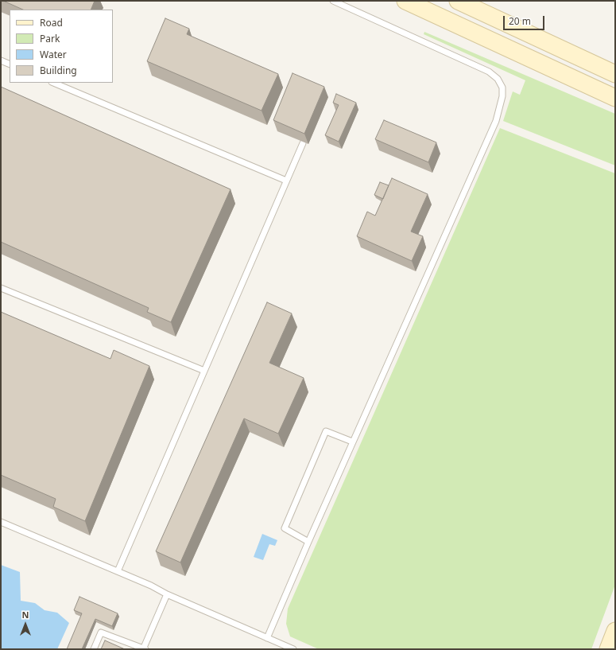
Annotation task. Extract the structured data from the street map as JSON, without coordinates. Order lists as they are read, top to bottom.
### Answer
{
  "legend": [
    "Road",
    "Park",
    "Water",
    "Building"
  ],
  "scale_bar": "20 m",
  "north": "top"
}
